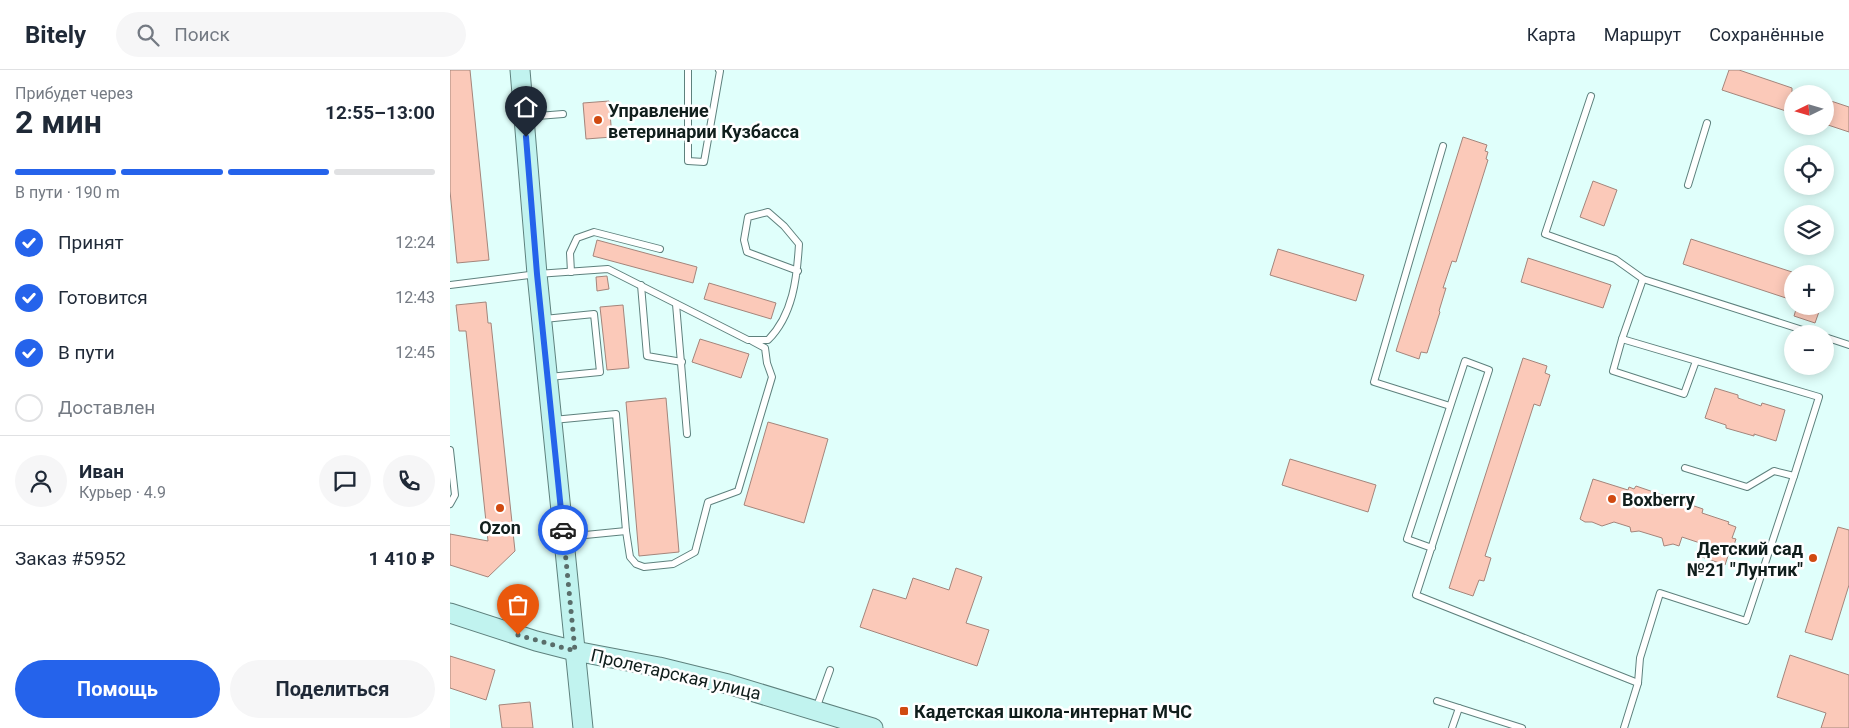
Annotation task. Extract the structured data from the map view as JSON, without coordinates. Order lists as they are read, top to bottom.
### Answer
{
  "streets": {
    "street": ["Пролетарская улица"]
  },
  "places": {
    "other": [
      "Управление ветеринарии Кузбасса",
      "Boxberry",
      "Ozon",
      "Детский сад №21 \"Лунтик\""
    ],
    "transit": ["Кадетская школа-интернат МЧС"]
  },
  "north": "left",
  "page": {
    "header": "Bitely",
    "search": "Поиск",
    "nav": ["Карта", "Маршрут", "Сохранённые"],
    "heading": ["2 мин", "Прибудет через", "12:55–13:00"],
    "panel": [
      "Иван",
      "Курьер · 4.9",
      "Заказ #5952",
      "1 410 ₽"
    ],
    "map_buttons": ["+", "−"],
    "bar": "В пути · 190 m",
    "list": [
      ["Принят", "12:24"],
      ["Готовится", "12:43"],
      ["В пути", "12:45"],
      "Доставлен"
    ],
    "buttons": ["Помощь", "Поделиться"]
  }
}
